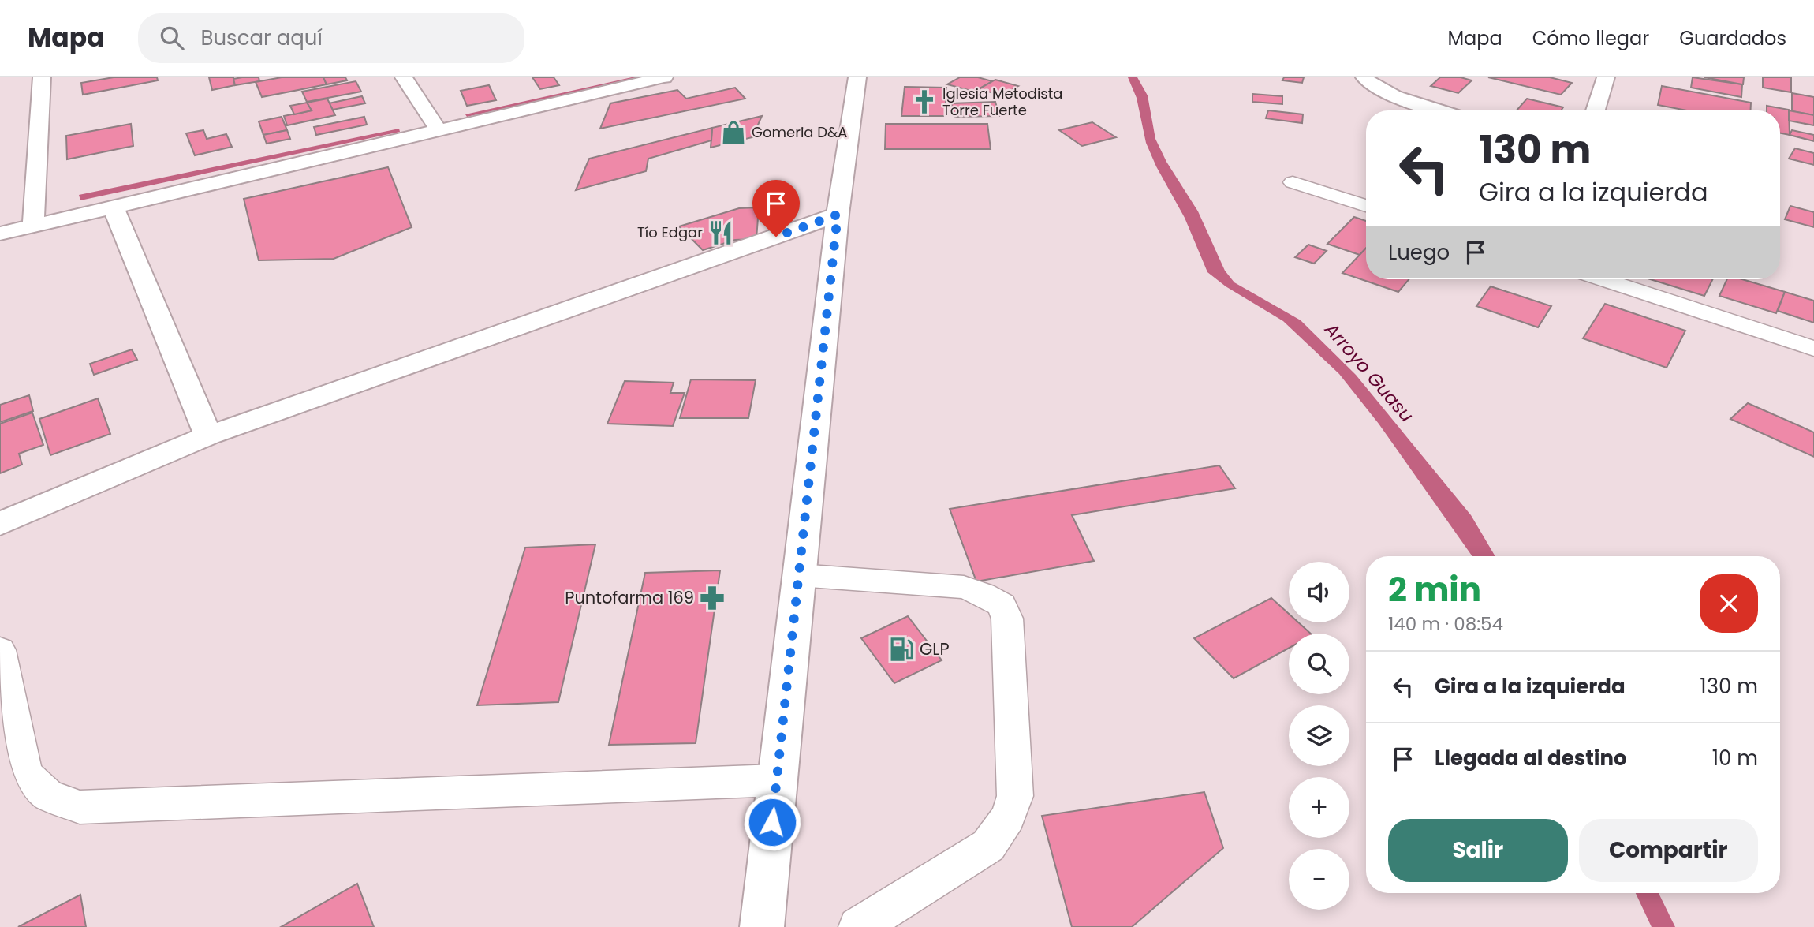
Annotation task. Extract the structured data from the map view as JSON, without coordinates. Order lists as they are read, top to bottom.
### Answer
{
  "water": ["Arroyo Guasu"],
  "places": {
    "church": ["Iglesia Metodista Torre Fuerte"],
    "shop": ["Gomeria D&A"],
    "restaurant": ["Tío Edgar"],
    "pharmacy": ["Puntofarma 169"],
    "fuel station": ["GLP"]
  },
  "page": {
    "header": "Mapa",
    "search": "Buscar aquí",
    "nav": ["Mapa", "Cómo llegar", "Guardados"],
    "turn": ["130 m", "Gira a la izquierda"],
    "then": "Luego",
    "heading": ["2 min", "140 m · 08:54"],
    "map_buttons": ["+", "−"],
    "list": [
      {
        "name": "Gira a la izquierda",
        "value": "130 m"
      },
      {
        "name": "Llegada al destino",
        "value": "10 m"
      }
    ],
    "buttons": ["Salir", "Compartir"]
  }
}
